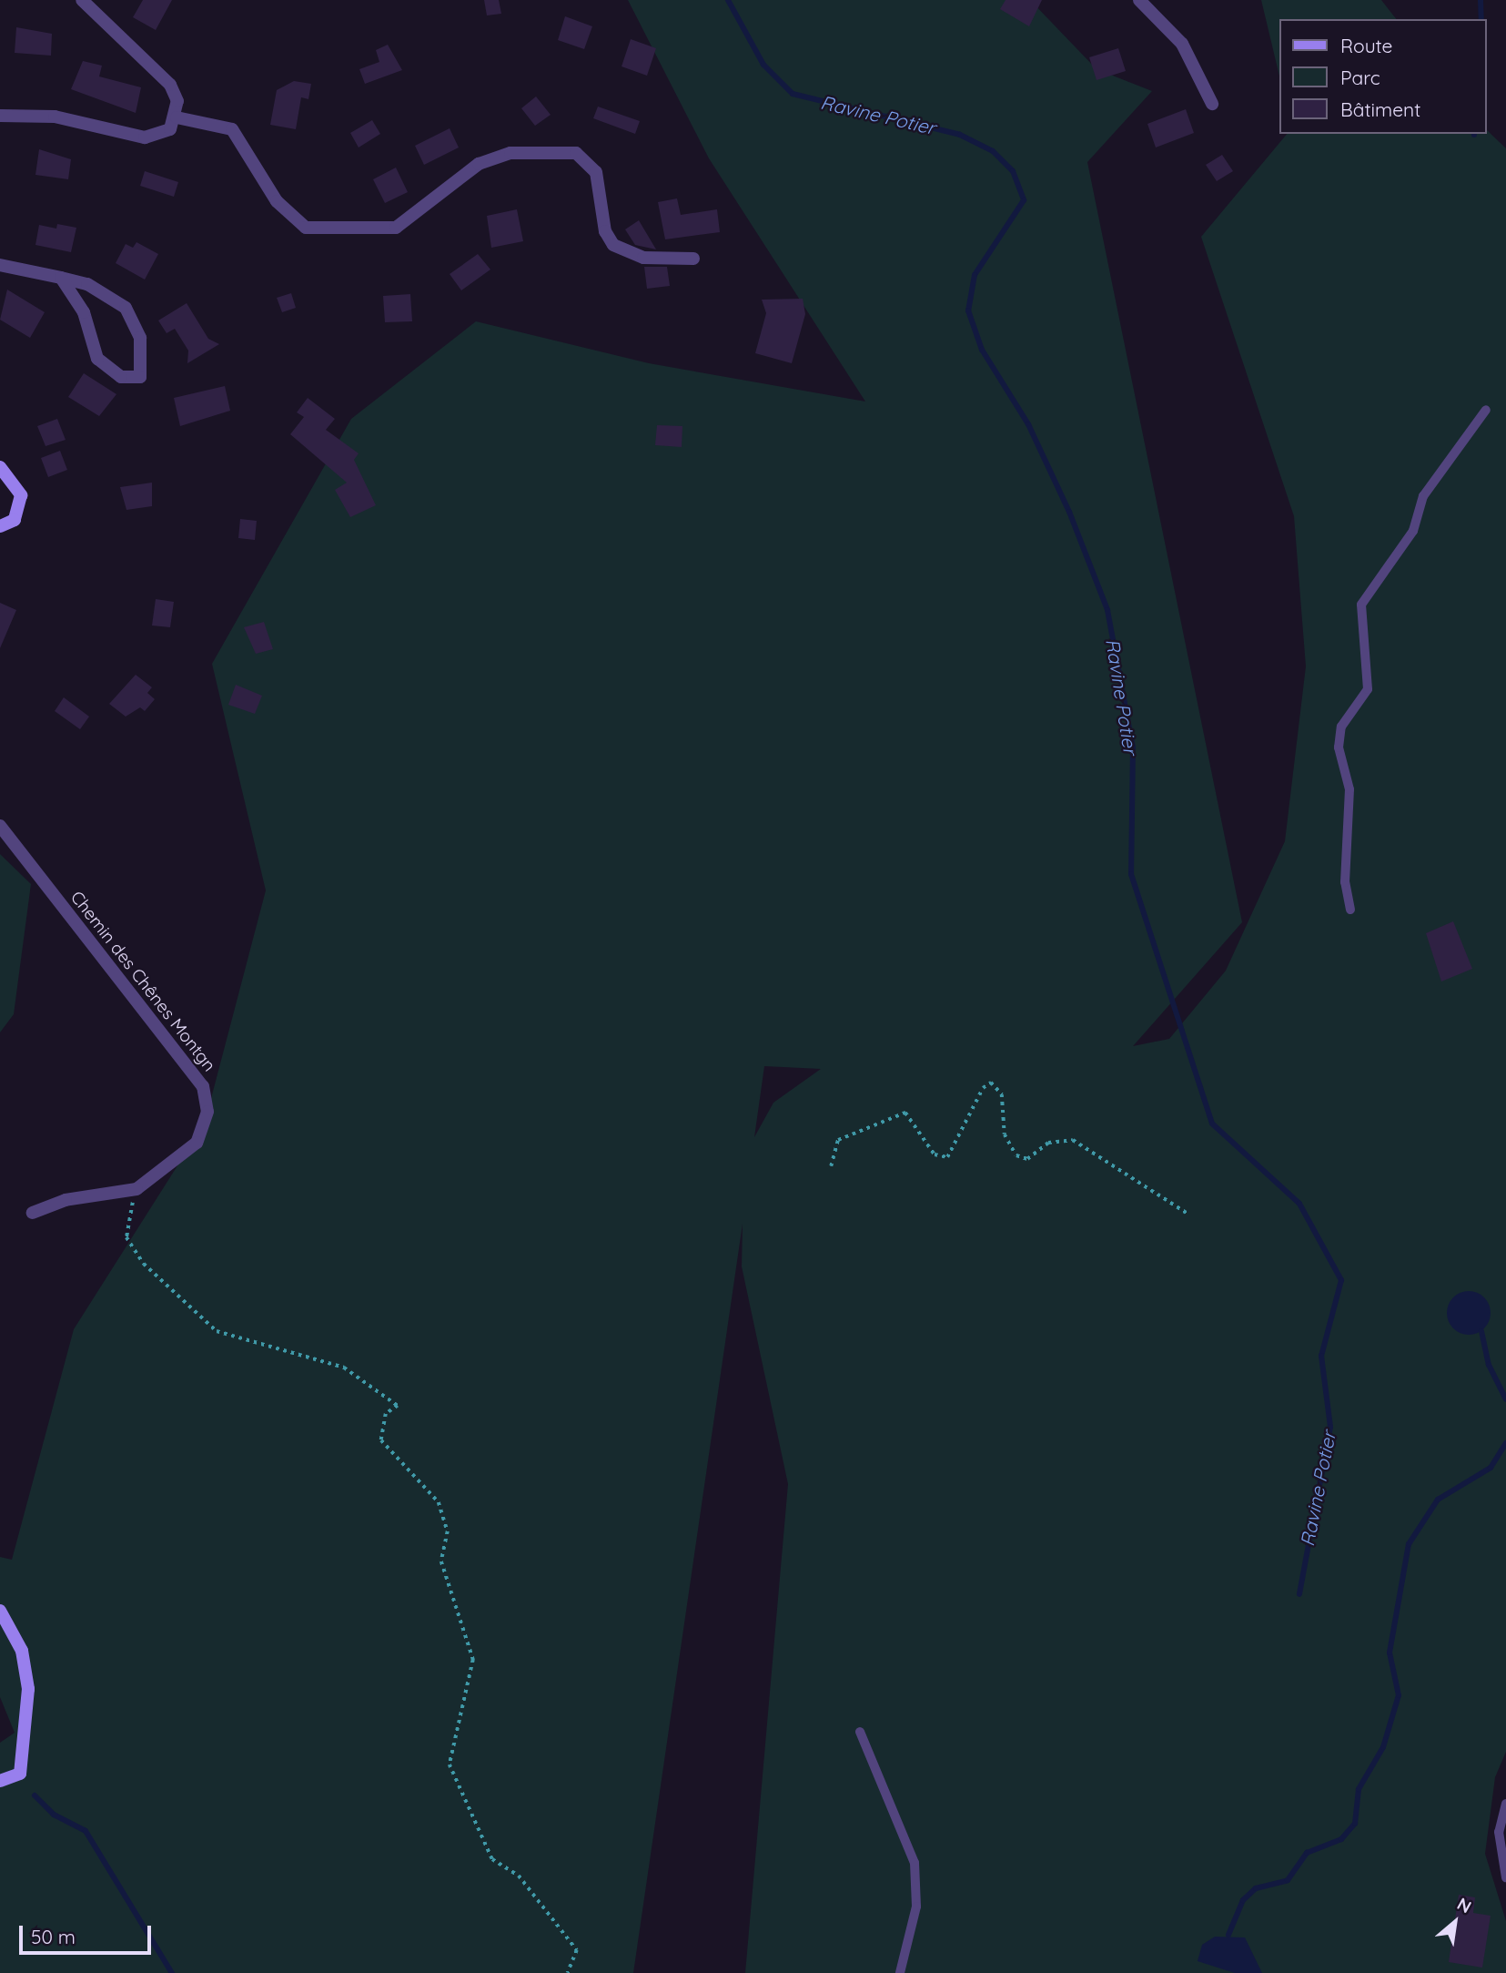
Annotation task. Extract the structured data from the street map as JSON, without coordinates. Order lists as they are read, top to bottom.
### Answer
{
  "streets": {
    "street": ["Chemin des Chênes Montgn"]
  },
  "water": ["Ravine Potier"],
  "legend": ["Route", "Parc", "Bâtiment"],
  "scale_bar": "50 m",
  "north": "top right"
}
